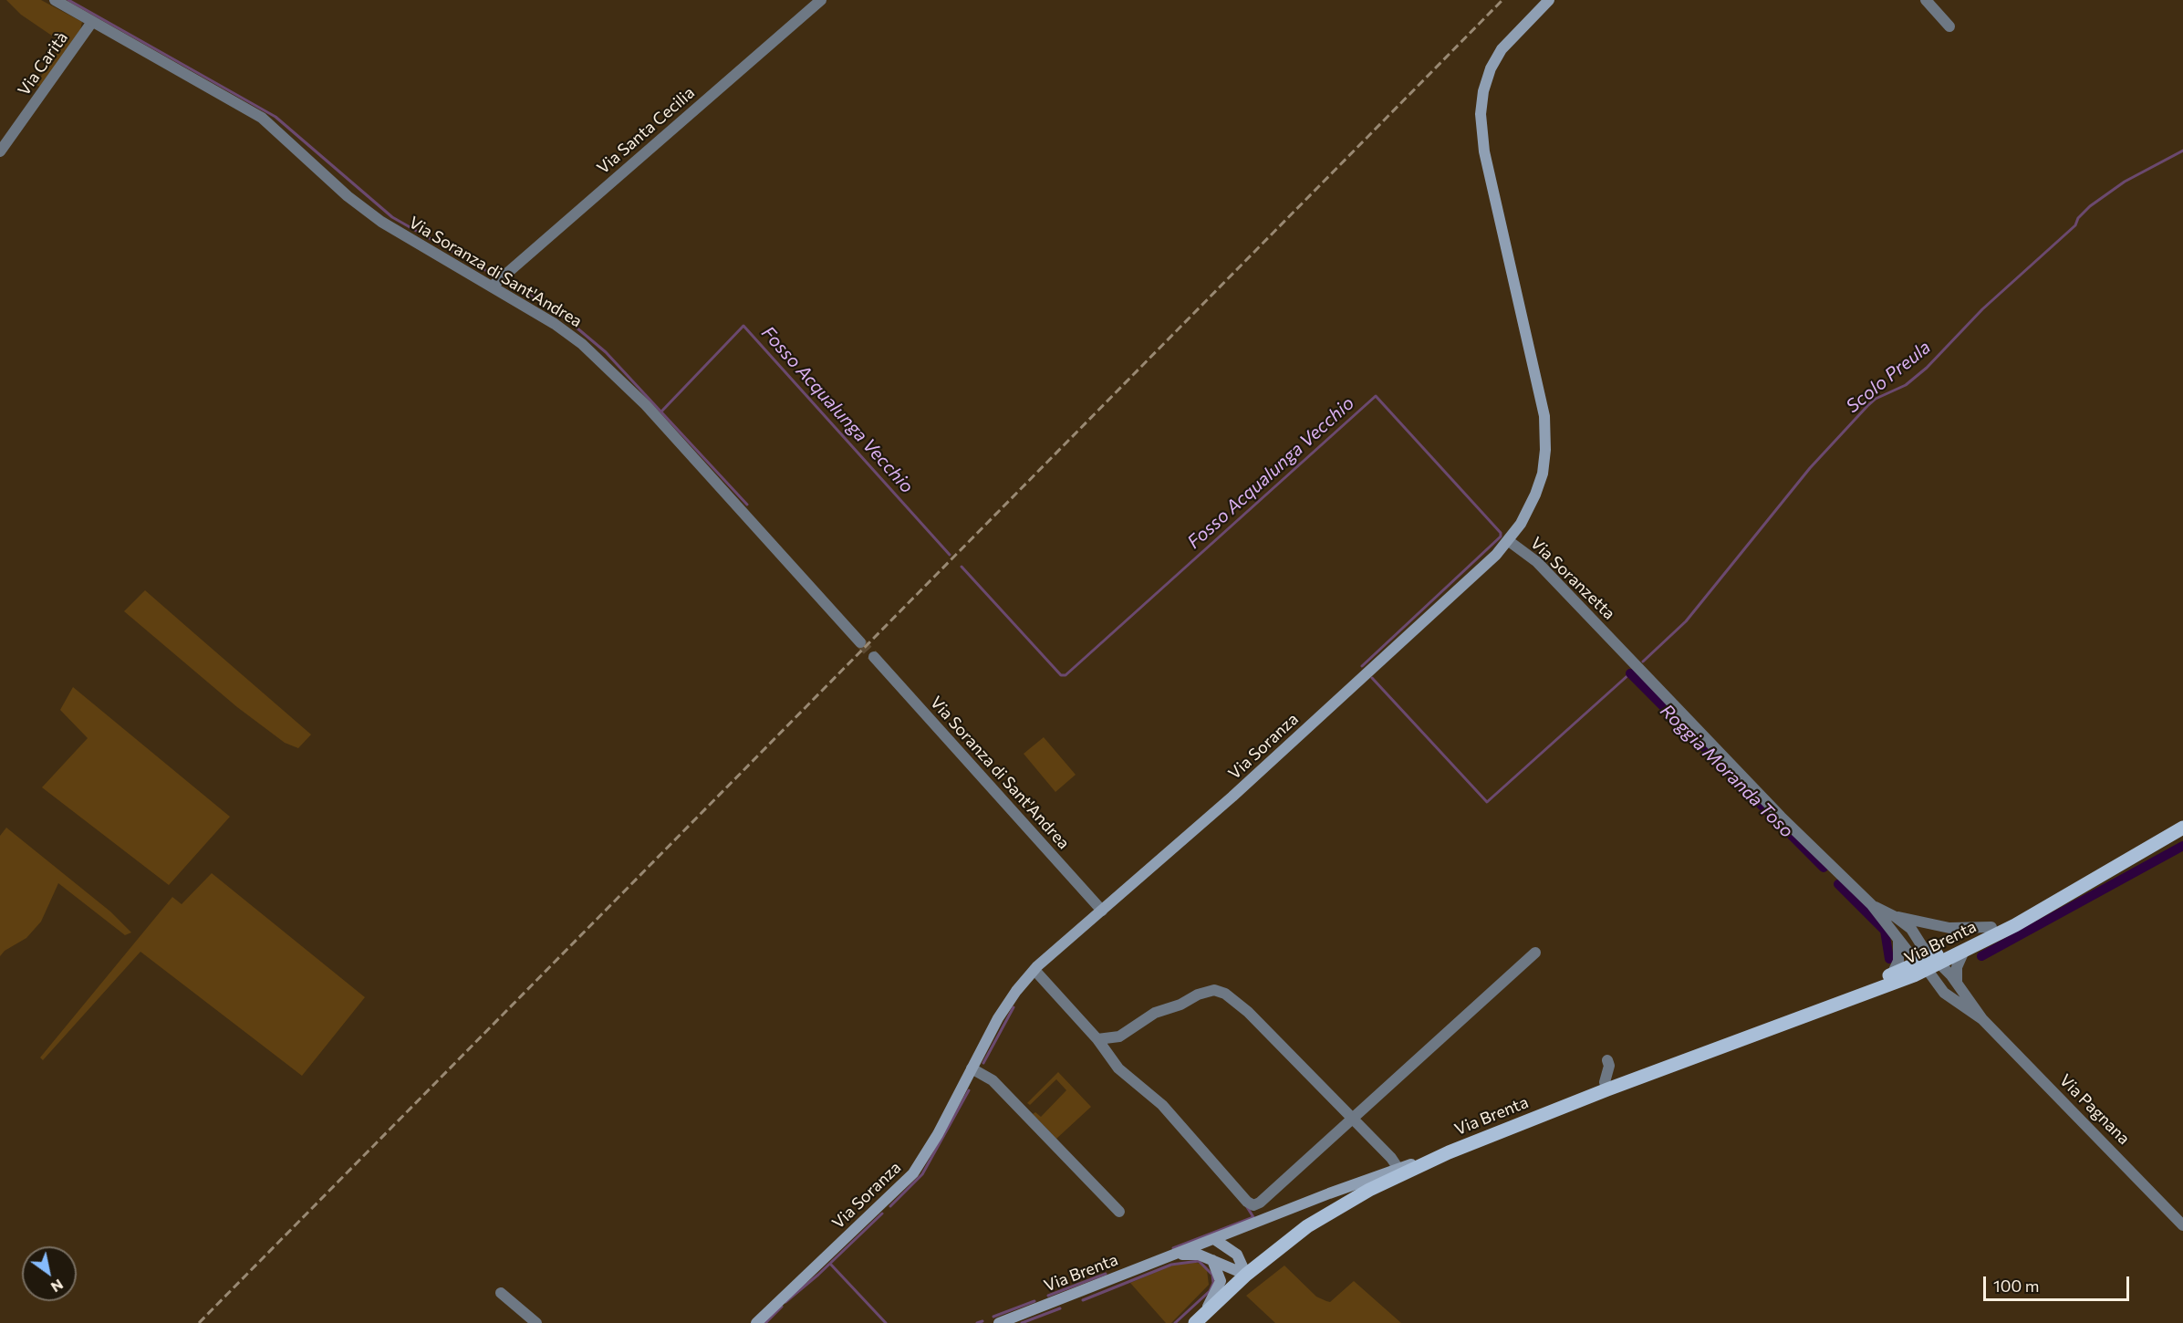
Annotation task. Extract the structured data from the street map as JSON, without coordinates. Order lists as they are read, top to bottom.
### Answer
{
  "streets": {
    "main road": ["Via Soranzetta", "Via Soranza", "Via Brenta"],
    "street": [
      "Via Carità",
      "Via Santa Cecilia",
      "Via Soranza di Sant'Andrea",
      "Via Pagnana"
    ]
  },
  "crossings": [
    ["Via Carità", "Via Soranza di Sant'Andrea"],
    ["Via Santa Cecilia", "Via Soranza di Sant'Andrea"],
    ["Via Soranza di Sant'Andrea", "Via Soranza"],
    ["Via Soranzetta", "Via Soranza"],
    ["Via Soranzetta", "Via Brenta"],
    ["Via Soranzetta", "Via Pagnana"],
    ["Via Brenta", "Via Pagnana"]
  ],
  "water": ["Scolo Preula", "Fosso Acqualunga Vecchio", "Roggia Moranda Toso"],
  "scale_bar": "100 m",
  "north": "bottom right"
}
